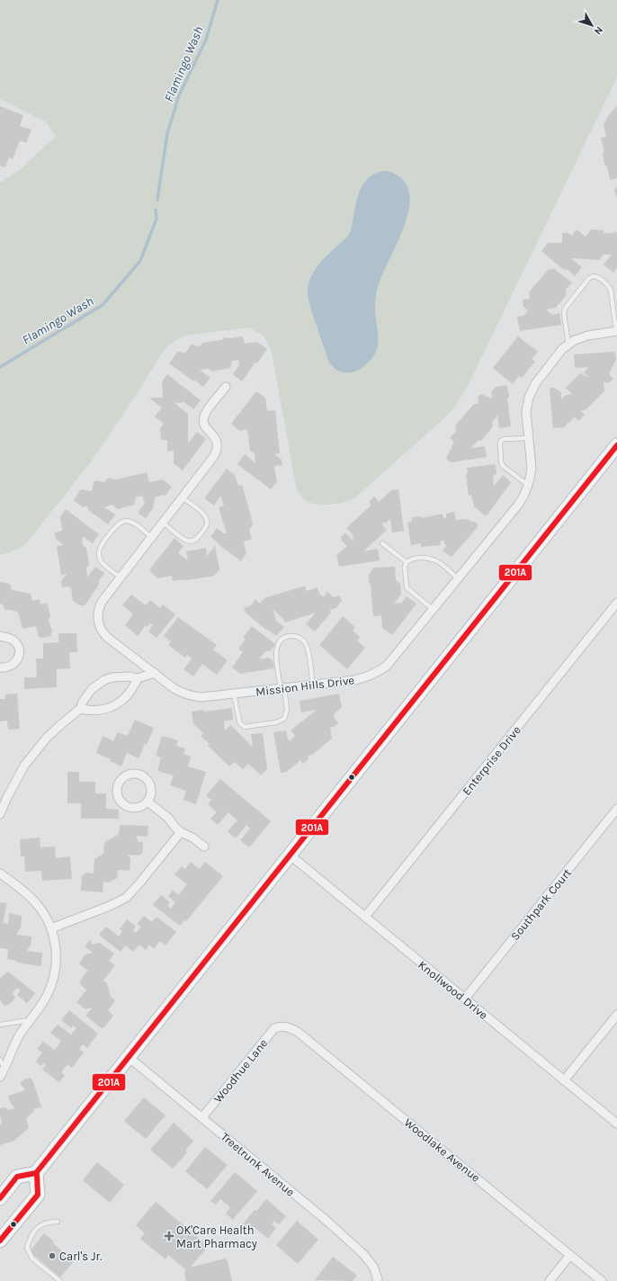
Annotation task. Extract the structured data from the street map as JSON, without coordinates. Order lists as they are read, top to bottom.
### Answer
{
  "streets": {
    "street": [
      "Mission Hills Drive",
      "Enterprise Drive",
      "Southpark Court",
      "Knollwood Drive",
      "Woodhue Lane",
      "Woodlake Avenue",
      "Treetrunk Avenue"
    ]
  },
  "crossings": [
    ["Enterprise Drive", "Knollwood Drive"],
    ["Southpark Court", "Knollwood Drive"],
    ["Woodhue Lane", "Woodlake Avenue"],
    ["Woodhue Lane", "Treetrunk Avenue"]
  ],
  "water": ["Flamingo Wash"],
  "places": {
    "health": ["OK'Care Health Mart Pharmacy"],
    "other": ["Carl's Jr."]
  },
  "lines": ["transit line 201A"],
  "north": "bottom right"
}
